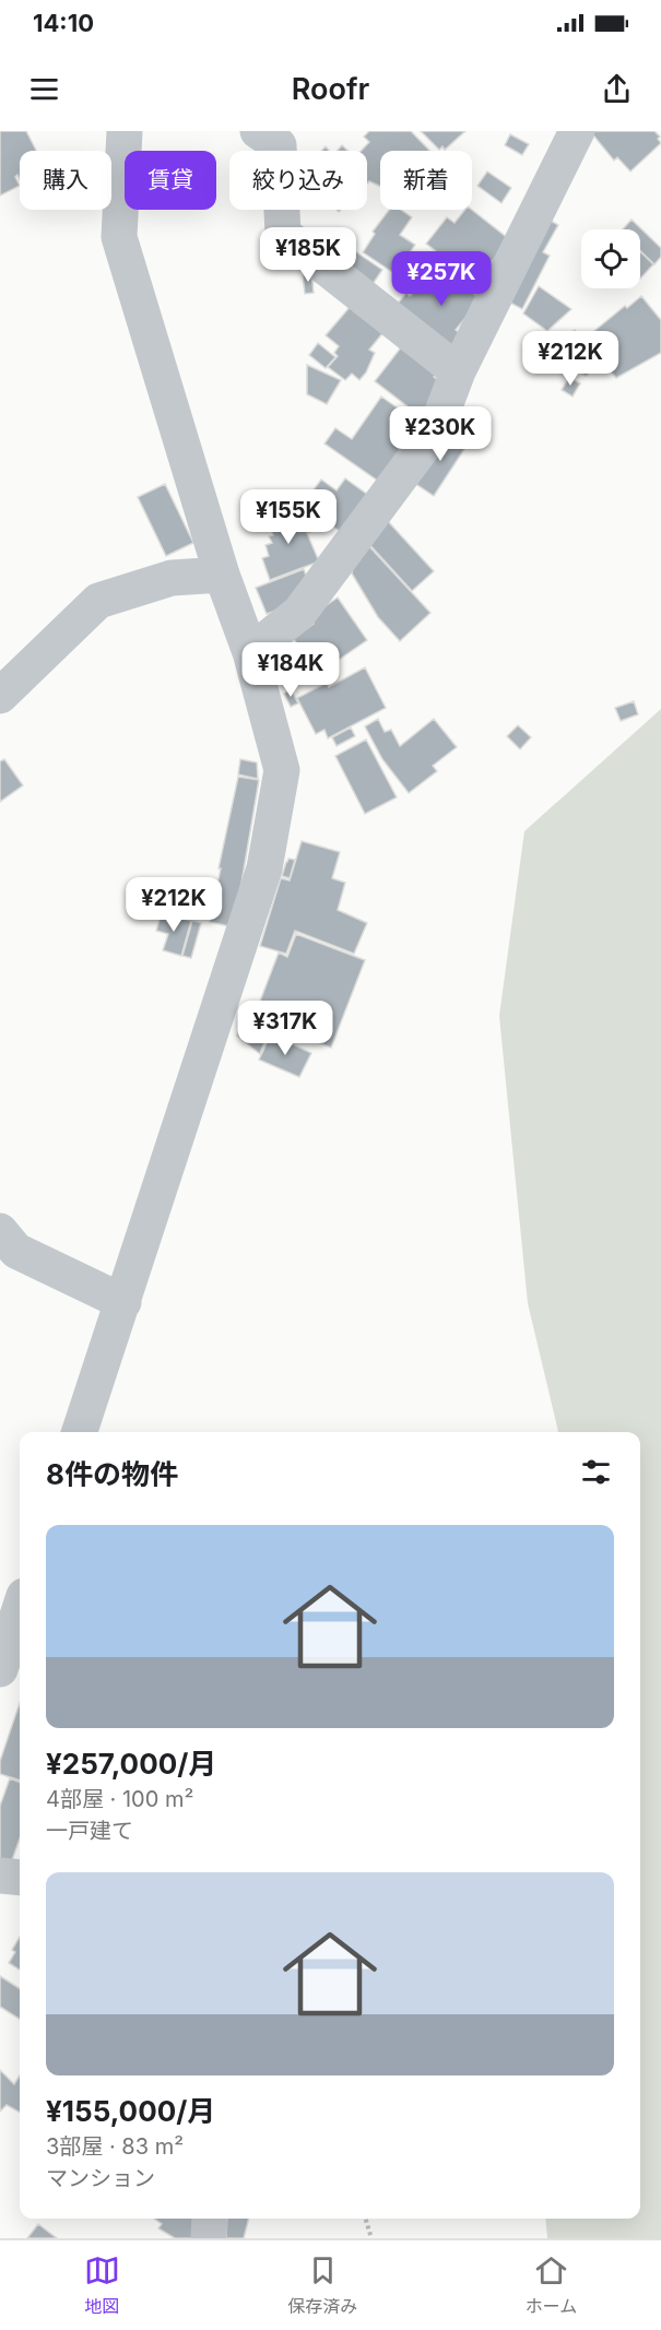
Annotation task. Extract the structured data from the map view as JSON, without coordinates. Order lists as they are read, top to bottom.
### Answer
{
  "page": {
    "status": "14:10",
    "header": "Roofr",
    "chip": [
      "購入",
      "賃貸",
      "絞り込み",
      "新着"
    ],
    "price": [
      "¥185K",
      "¥257K",
      "¥212K",
      "¥230K",
      "¥155K",
      "¥184K",
      "¥212K",
      "¥317K"
    ],
    "heading": "8件の物件",
    "list": [
      {
        "name": "¥257,000/月",
        "note": "4部屋 · 100 m² · 一戸建て"
      },
      {
        "name": "¥155,000/月",
        "note": "3部屋 · 83 m² · マンション"
      }
    ],
    "tabs": ["地図", "保存済み", "ホーム"]
  }
}
